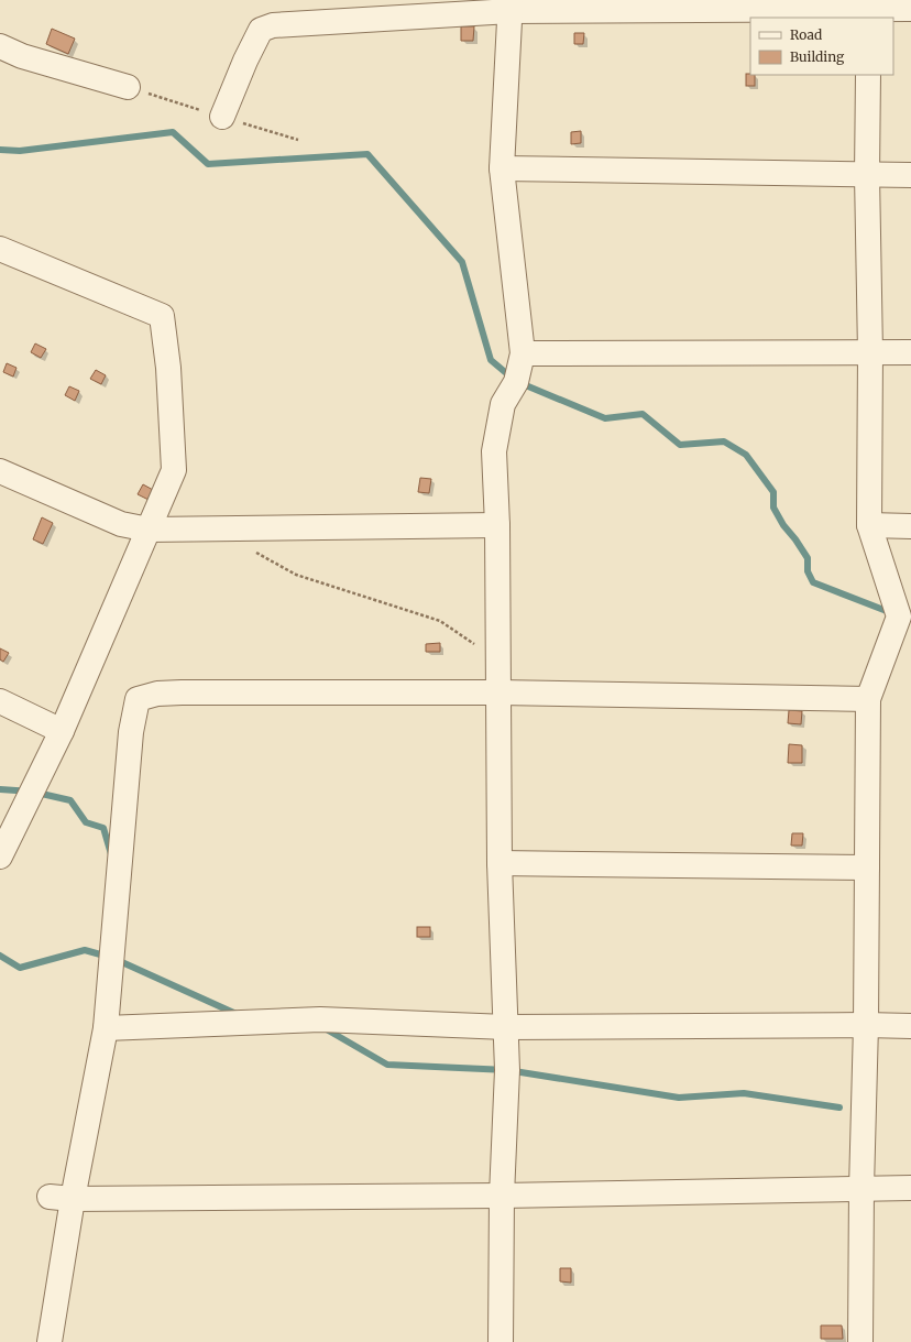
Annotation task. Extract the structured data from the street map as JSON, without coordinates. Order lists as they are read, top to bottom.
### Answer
{
  "legend": ["Road", "Building"]
}
